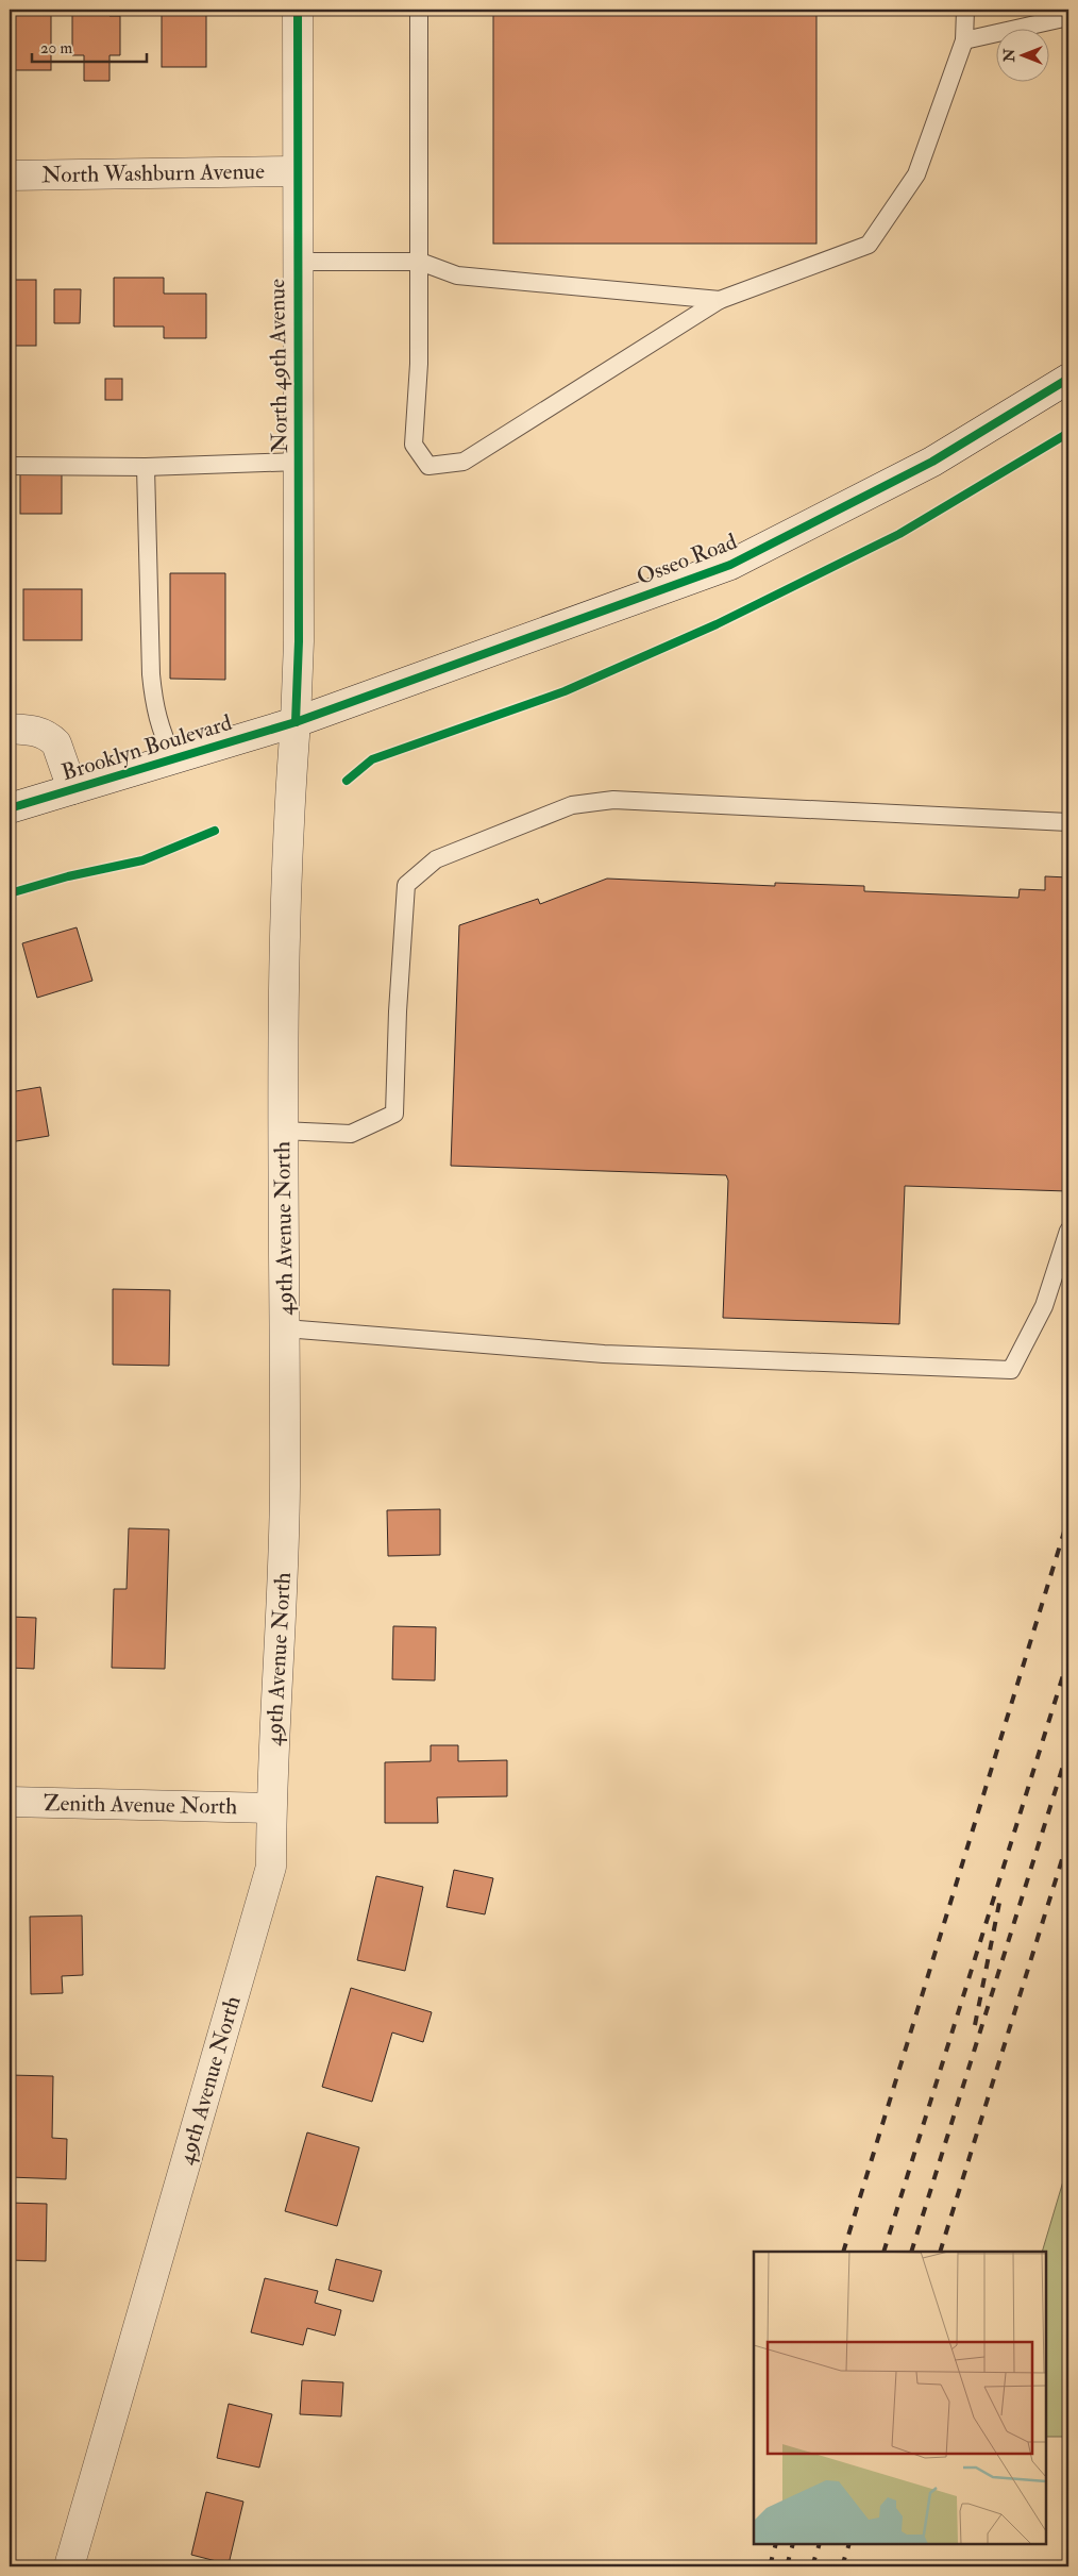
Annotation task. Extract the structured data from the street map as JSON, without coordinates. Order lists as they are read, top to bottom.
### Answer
{
  "streets": {
    "street": [
      "North Washburn Avenue",
      "North 49th Avenue",
      "Osseo Road",
      "Brooklyn Boulevard",
      "49th Avenue North",
      "Zenith Avenue North"
    ]
  },
  "crossings": [
    ["North Washburn Avenue", "North 49th Avenue"],
    ["North 49th Avenue", "Osseo Road"],
    ["North 49th Avenue", "Brooklyn Boulevard"],
    ["North 49th Avenue", "49th Avenue North"],
    ["Osseo Road", "Brooklyn Boulevard"],
    ["Osseo Road", "49th Avenue North"],
    ["Brooklyn Boulevard", "49th Avenue North"],
    ["49th Avenue North", "Zenith Avenue North"]
  ],
  "scale_bar": "20 m",
  "north": "left"
}
